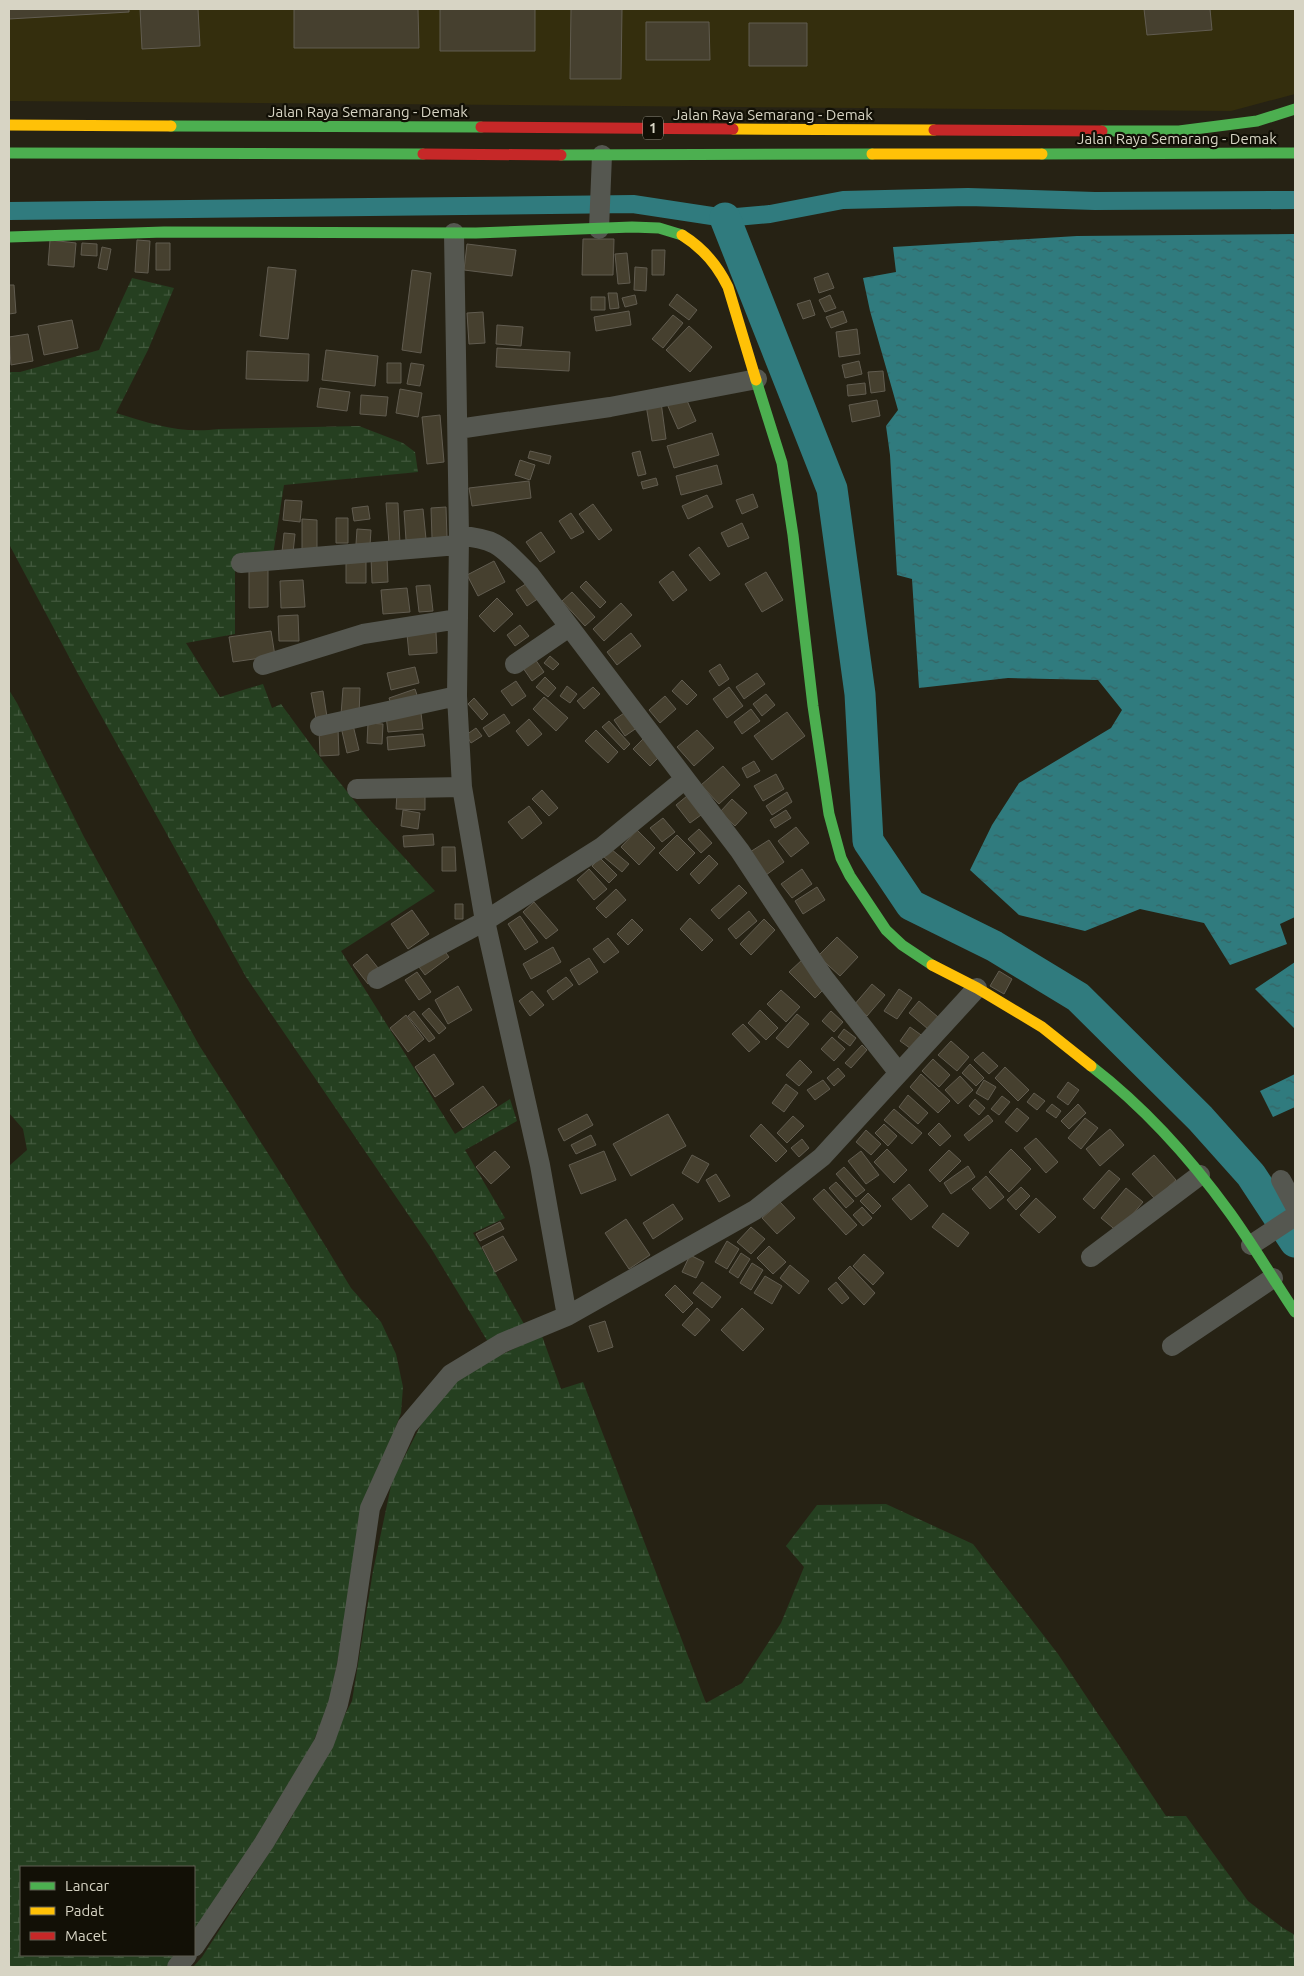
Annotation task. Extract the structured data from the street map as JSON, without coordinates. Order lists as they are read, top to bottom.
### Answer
{
  "streets": {
    "main road": ["Jalan Raya Semarang - Demak", "1"]
  },
  "legend": ["Lancar", "Padat", "Macet"]
}
